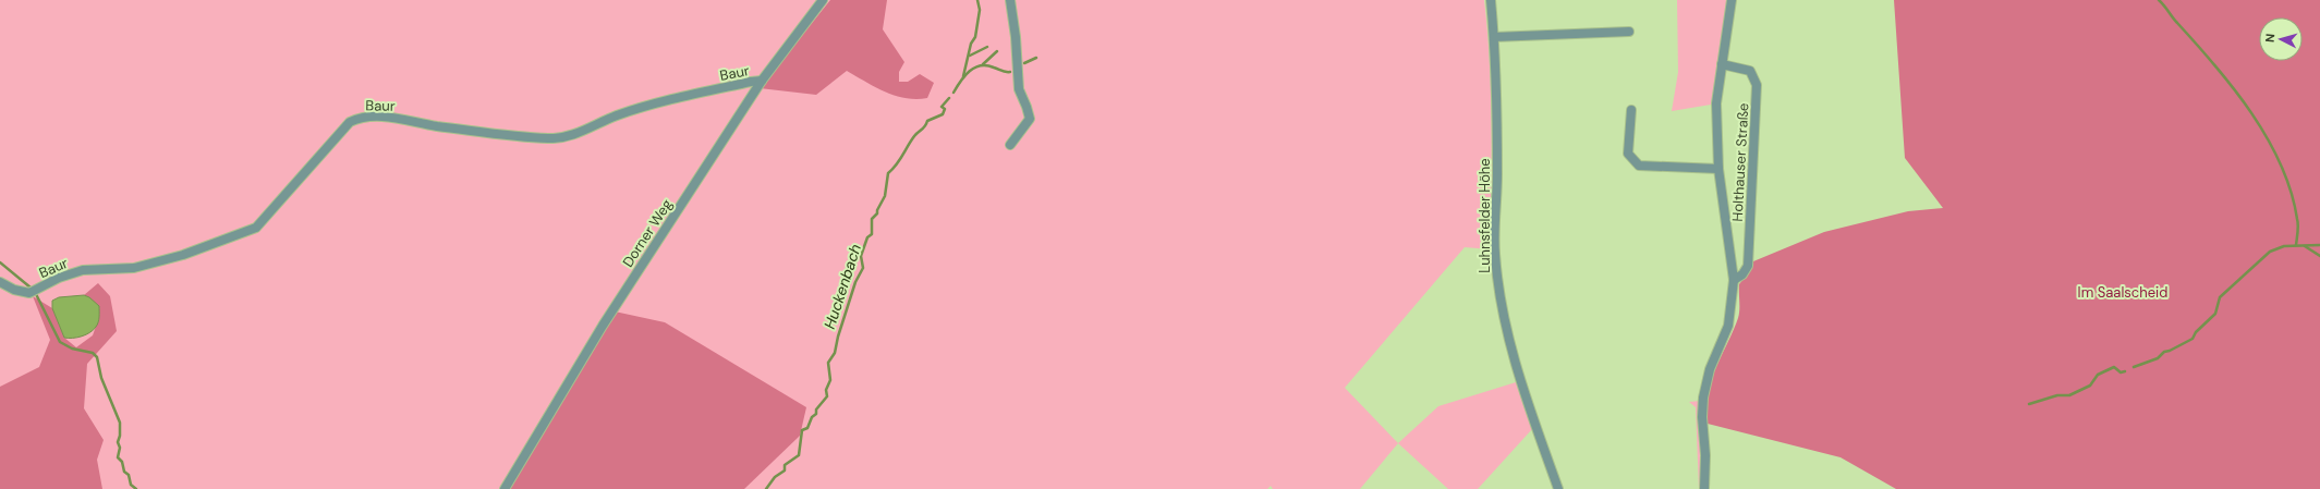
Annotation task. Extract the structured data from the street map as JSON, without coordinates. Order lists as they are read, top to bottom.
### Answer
{
  "streets": {
    "street": [
      "Baur",
      "Holthauser Straße",
      "Luhnsfelder Höhe",
      "Dorner Weg"
    ]
  },
  "crossings": [
    ["Baur", "Dorner Weg"]
  ],
  "water": ["Huckenbach"],
  "parks": ["Im Saalscheid"],
  "north": "left"
}
